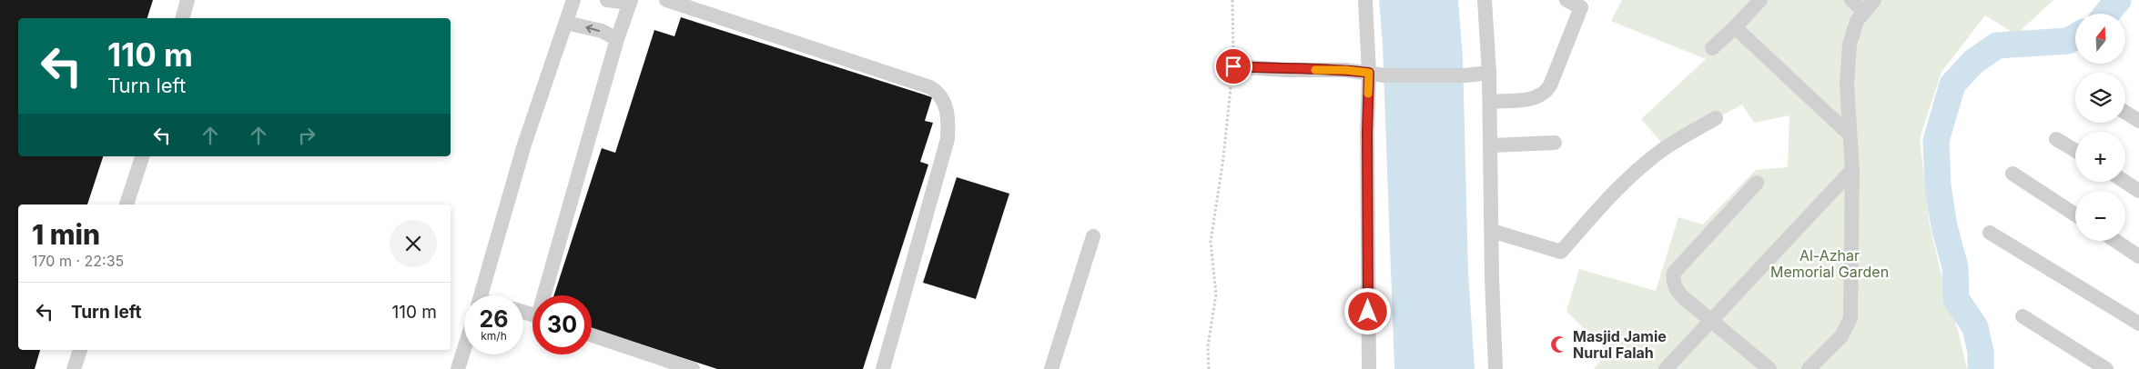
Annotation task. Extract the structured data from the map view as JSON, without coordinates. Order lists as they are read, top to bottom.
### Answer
{
  "parks": ["Al-Azhar Memorial Garden"],
  "places": {
    "mosque": ["Masjid Jamie Nurul Falah"]
  },
  "north": "top",
  "page": {
    "map_buttons": ["+", "−"],
    "turn": ["110 m", "Turn left"],
    "heading": ["1 min", "170 m · 22:35"],
    "list": [
      {
        "name": "Turn left",
        "value": "110 m"
      }
    ],
    "speed": "26 km/h",
    "limit": "30"
  }
}
